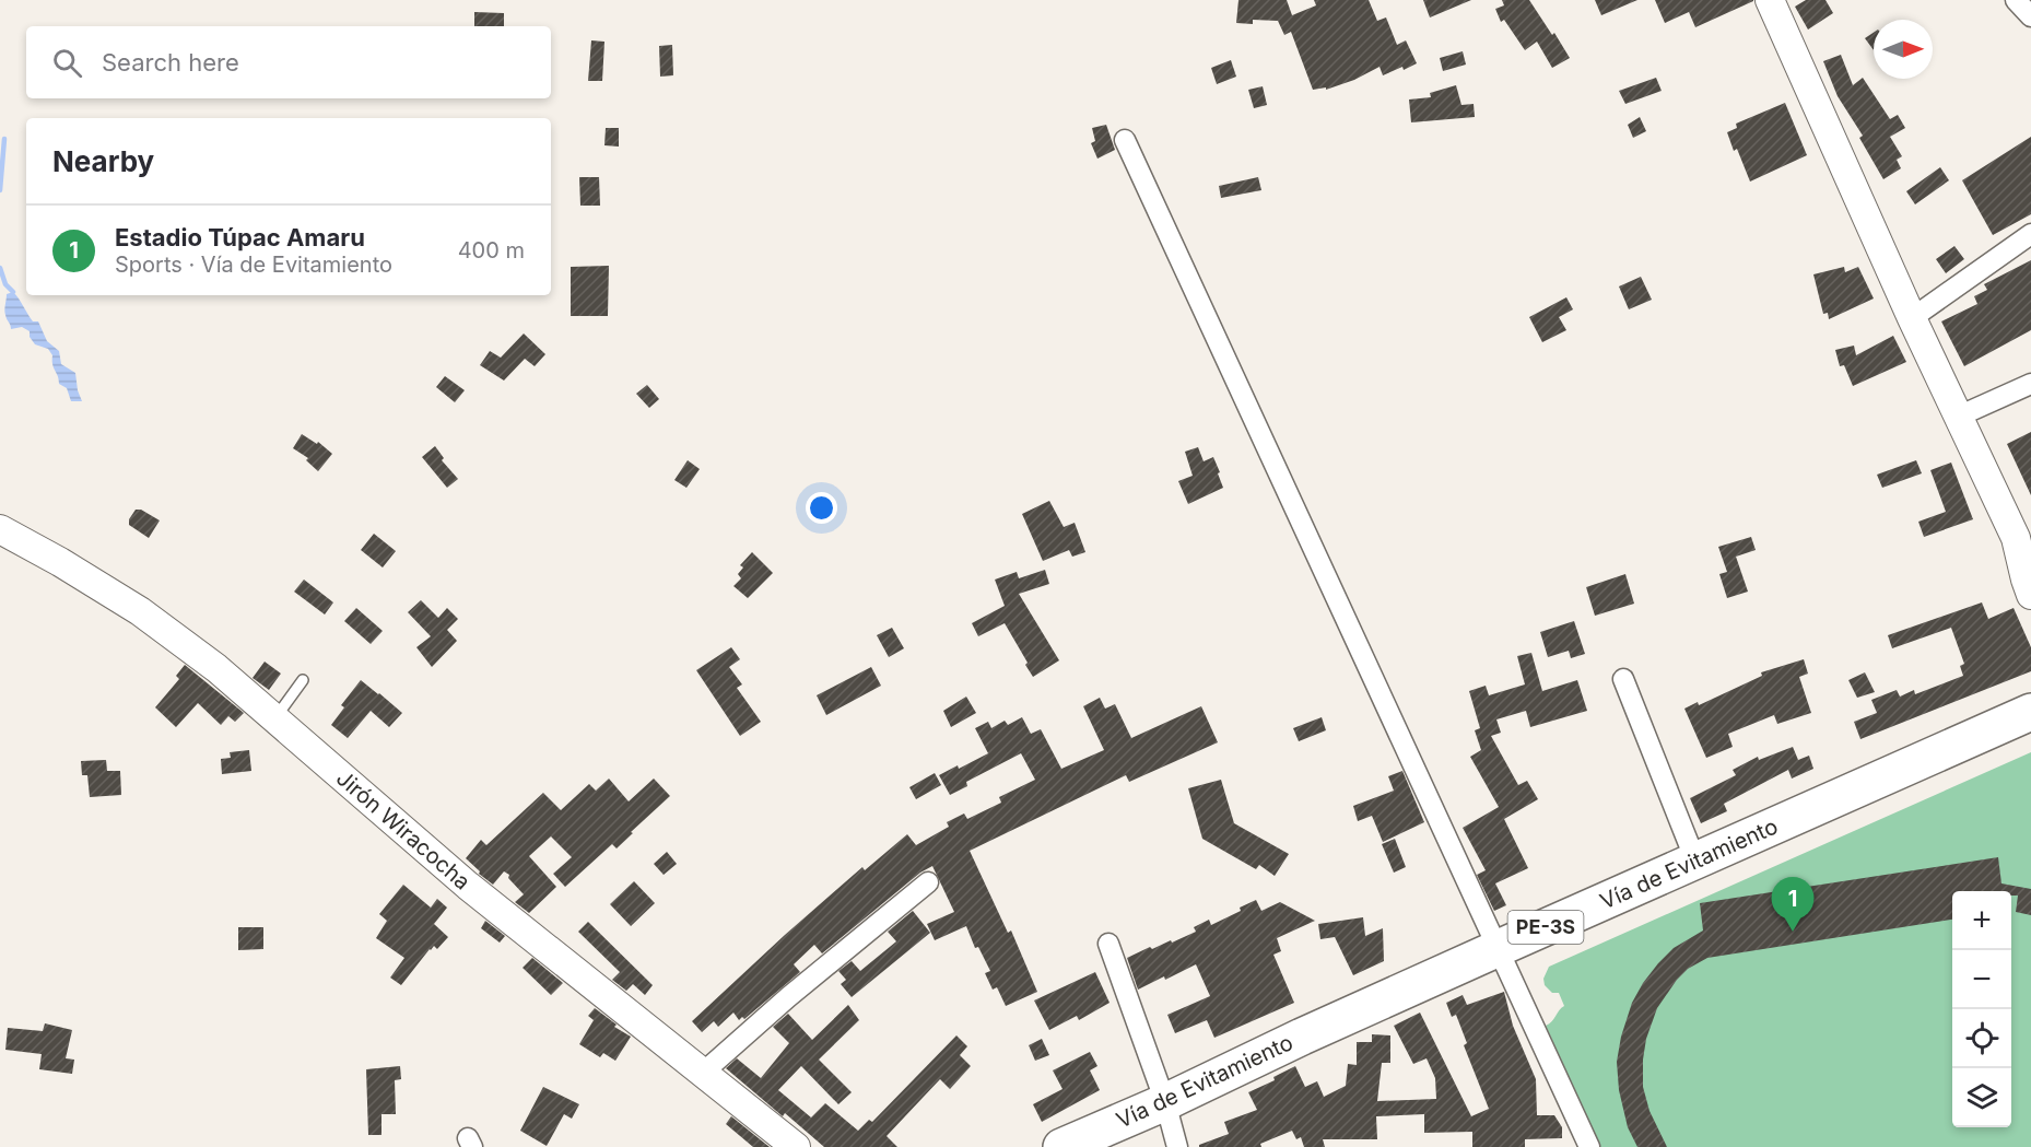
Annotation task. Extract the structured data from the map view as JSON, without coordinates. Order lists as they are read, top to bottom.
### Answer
{
  "streets": {
    "highway": ["Vía de Evitamiento", "PE-3S"],
    "street": ["Jirón Wiracocha"]
  },
  "north": "right",
  "page": {
    "search": "Search here",
    "heading": "Nearby",
    "list": [
      {
        "mark": "1",
        "name": "Estadio Túpac Amaru",
        "note": "Sports · Vía de Evitamiento",
        "value": "400 m"
      }
    ],
    "pins": "1",
    "map_buttons": ["+", "−"]
  }
}
